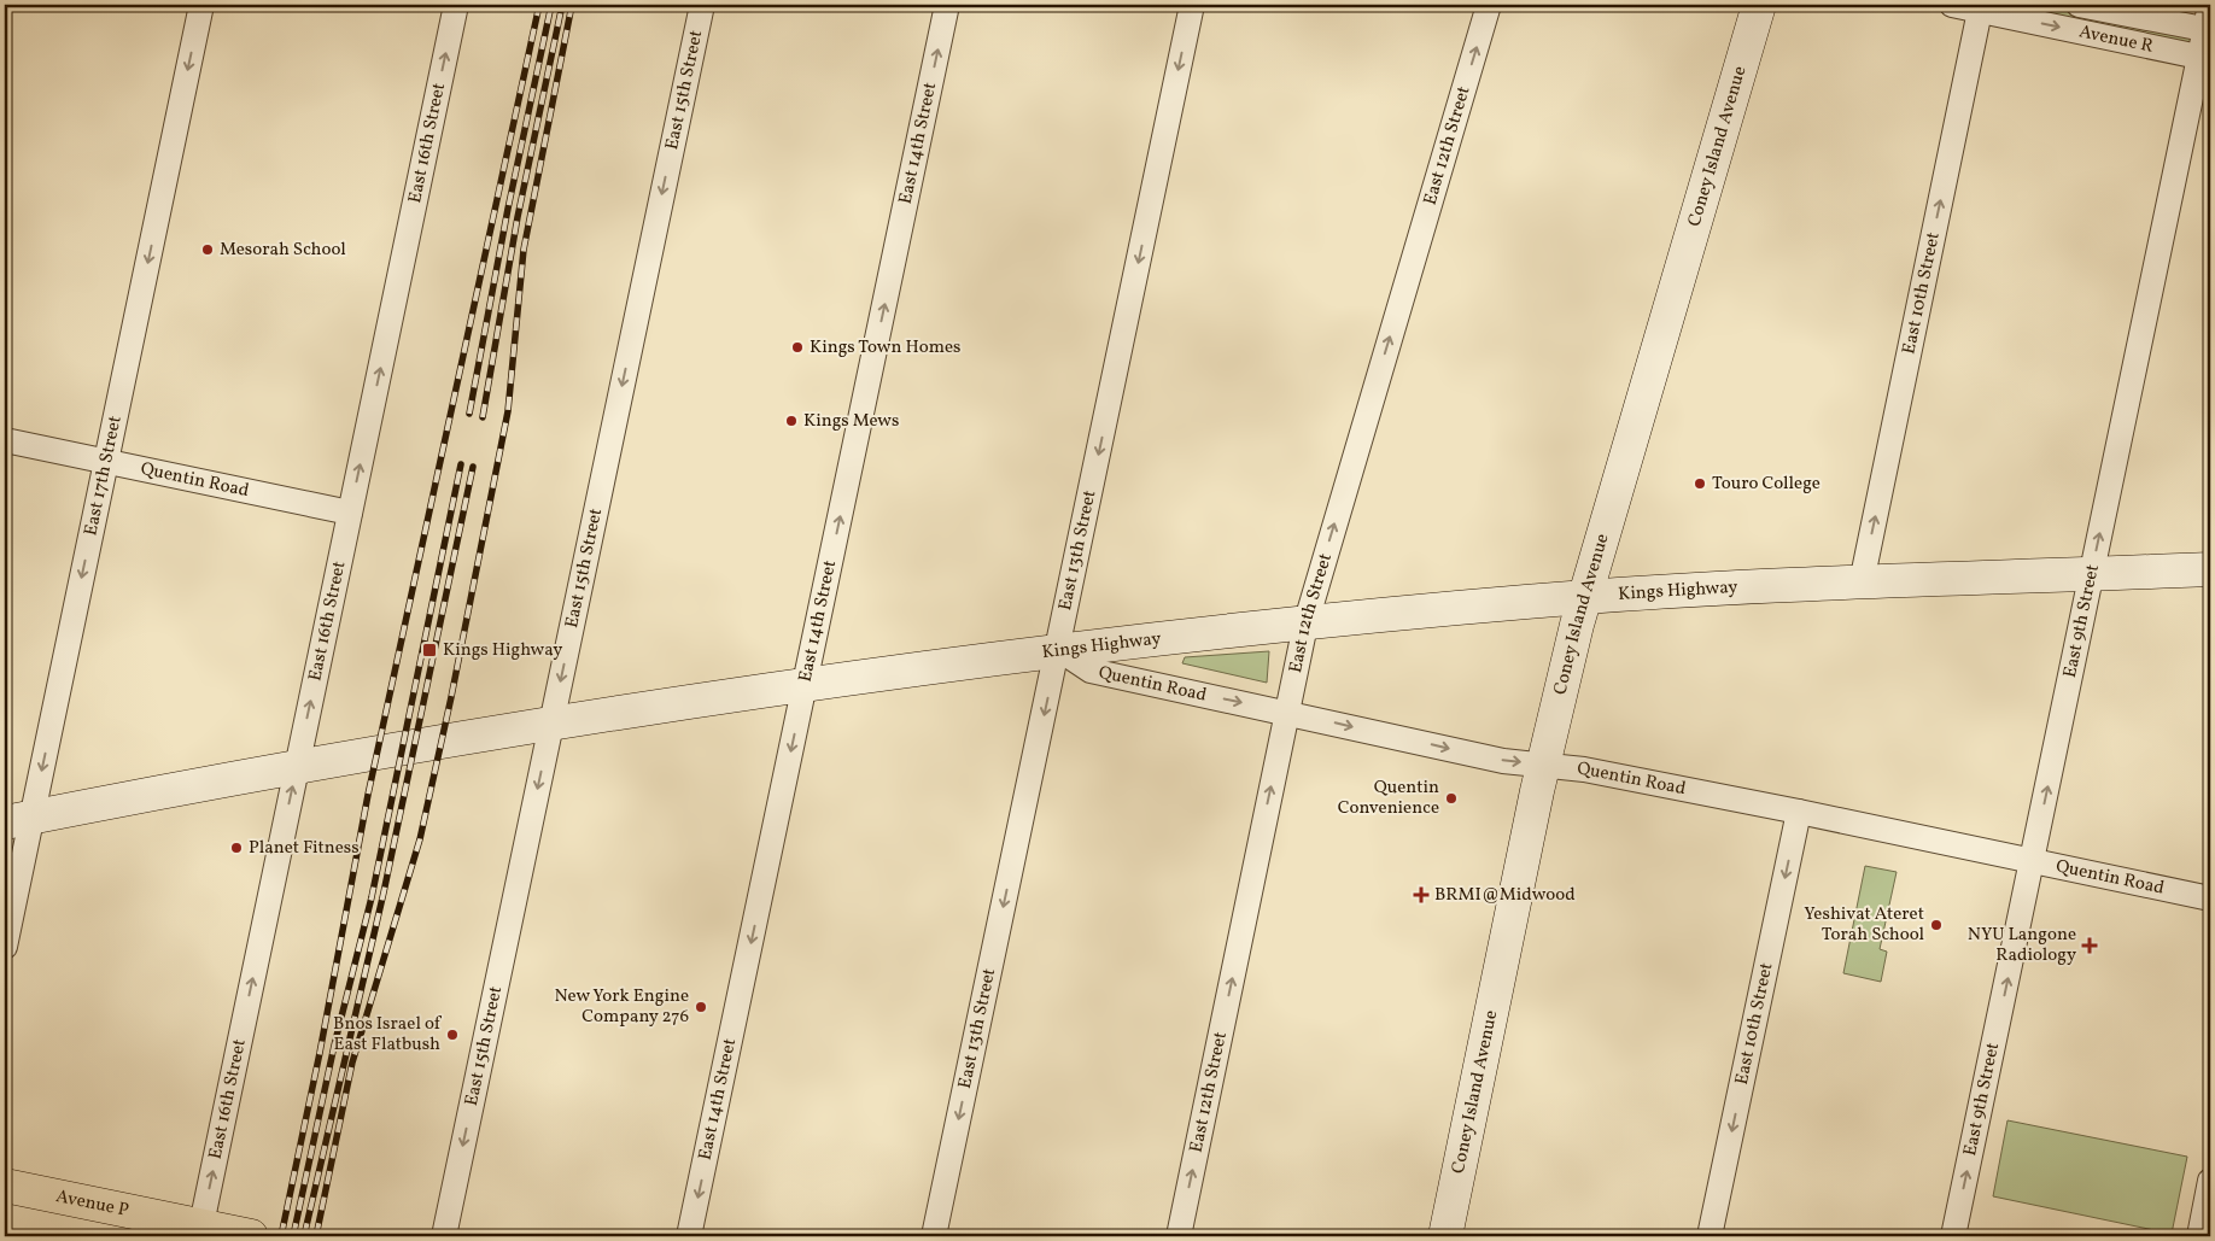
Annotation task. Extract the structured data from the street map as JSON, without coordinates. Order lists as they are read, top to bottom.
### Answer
{
  "streets": {
    "main road": ["Avenue P"],
    "street": [
      "Avenue R",
      "East 15th Street",
      "East 16th Street",
      "East 14th Street",
      "East 12th Street",
      "Coney Island Avenue",
      "East 10th Street",
      "East 17th Street",
      "Quentin Road",
      "East 13th Street",
      "Kings Highway",
      "East 9th Street"
    ]
  },
  "crossings": [
    ["Avenue R", "East 10th Street"],
    ["Avenue R", "East 9th Street"],
    ["East 15th Street", "Kings Highway"],
    ["East 16th Street", "Quentin Road"],
    ["East 16th Street", "Kings Highway"],
    ["East 16th Street", "Avenue P"],
    ["East 14th Street", "Kings Highway"],
    ["East 12th Street", "Quentin Road"],
    ["East 12th Street", "Kings Highway"],
    ["Coney Island Avenue", "Quentin Road"],
    ["Coney Island Avenue", "Kings Highway"],
    ["East 10th Street", "Quentin Road"],
    ["East 10th Street", "Kings Highway"],
    ["East 17th Street", "Quentin Road"],
    ["East 17th Street", "Kings Highway"],
    ["Quentin Road", "East 13th Street"],
    ["Quentin Road", "Kings Highway"],
    ["Quentin Road", "East 9th Street"],
    ["East 13th Street", "Kings Highway"],
    ["Kings Highway", "East 9th Street"]
  ],
  "one_way": [
    "East 15th Street",
    "East 16th Street",
    "East 12th Street",
    "East 17th Street",
    "East 13th Street",
    "East 9th Street"
  ],
  "places": {
    "other": [
      "Mesorah School",
      "Kings Town Homes",
      "Kings Mews",
      "Touro College",
      "Quentin Convenience",
      "Planet Fitness",
      "Yeshivat Ateret Torah School",
      "New York Engine Company 276",
      "Bnos Israel of East Flatbush"
    ],
    "transit": ["Kings Highway"],
    "health": ["BRMI@Midwood", "NYU Langone Radiology"]
  }
}
